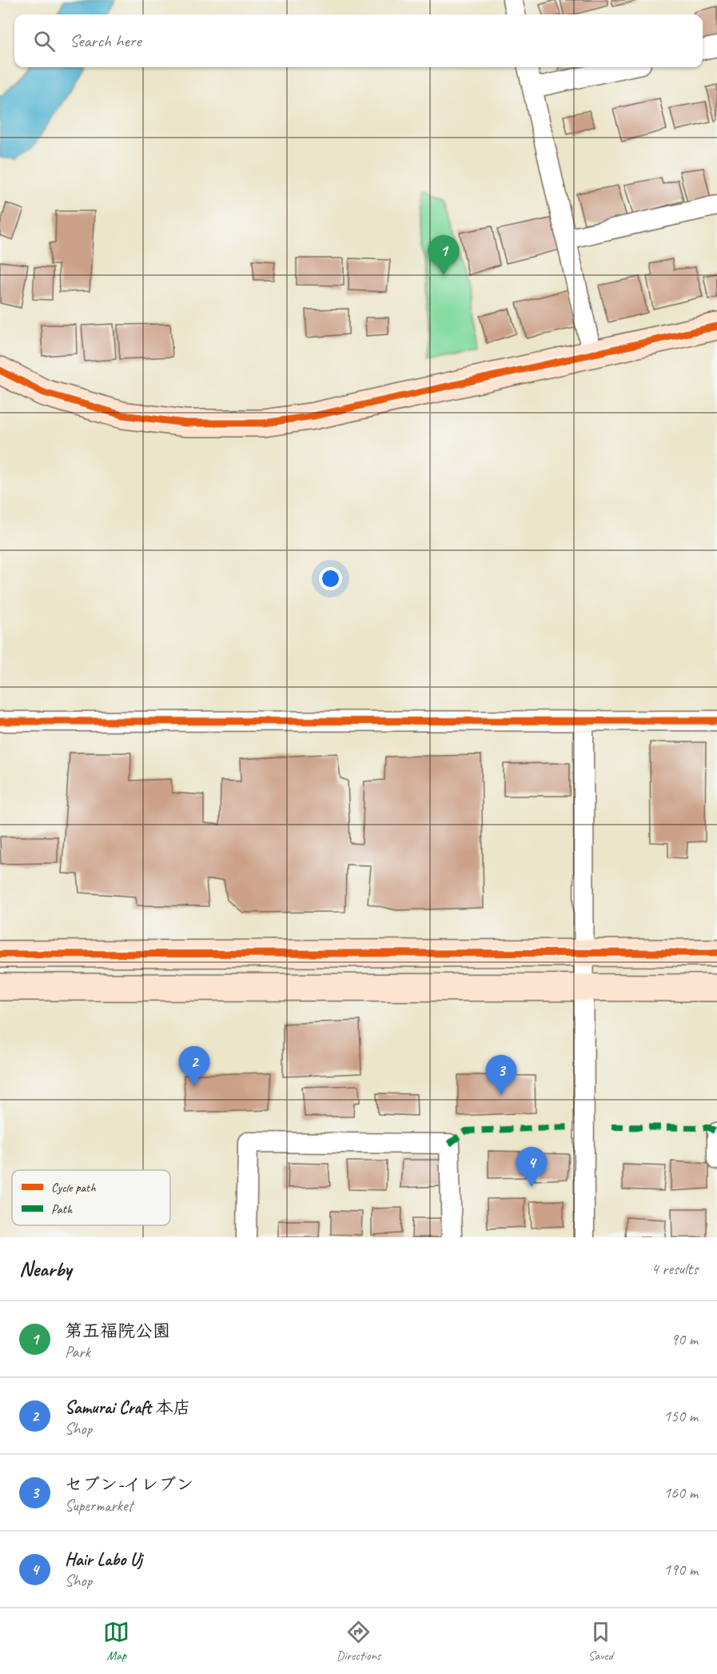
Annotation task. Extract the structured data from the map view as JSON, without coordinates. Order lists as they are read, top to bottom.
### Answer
{
  "legend": ["Cycle path", "Path"],
  "page": {
    "search": "Search here",
    "pins": [
      "1",
      "2",
      "3",
      "4"
    ],
    "heading": ["Nearby", "4 results"],
    "list": [
      {
        "mark": "1",
        "name": "第五福院公園",
        "note": "Park",
        "value": "90 m"
      },
      {
        "mark": "2",
        "name": "Samurai Craft 本店",
        "note": "Shop",
        "value": "150 m"
      },
      {
        "mark": "3",
        "name": "セブン-イレブン",
        "note": "Supermarket",
        "value": "160 m"
      },
      {
        "mark": "4",
        "name": "Hair Labo Uj",
        "note": "Shop",
        "value": "190 m"
      }
    ],
    "nav": ["Map", "Directions", "Saved"]
  }
}
